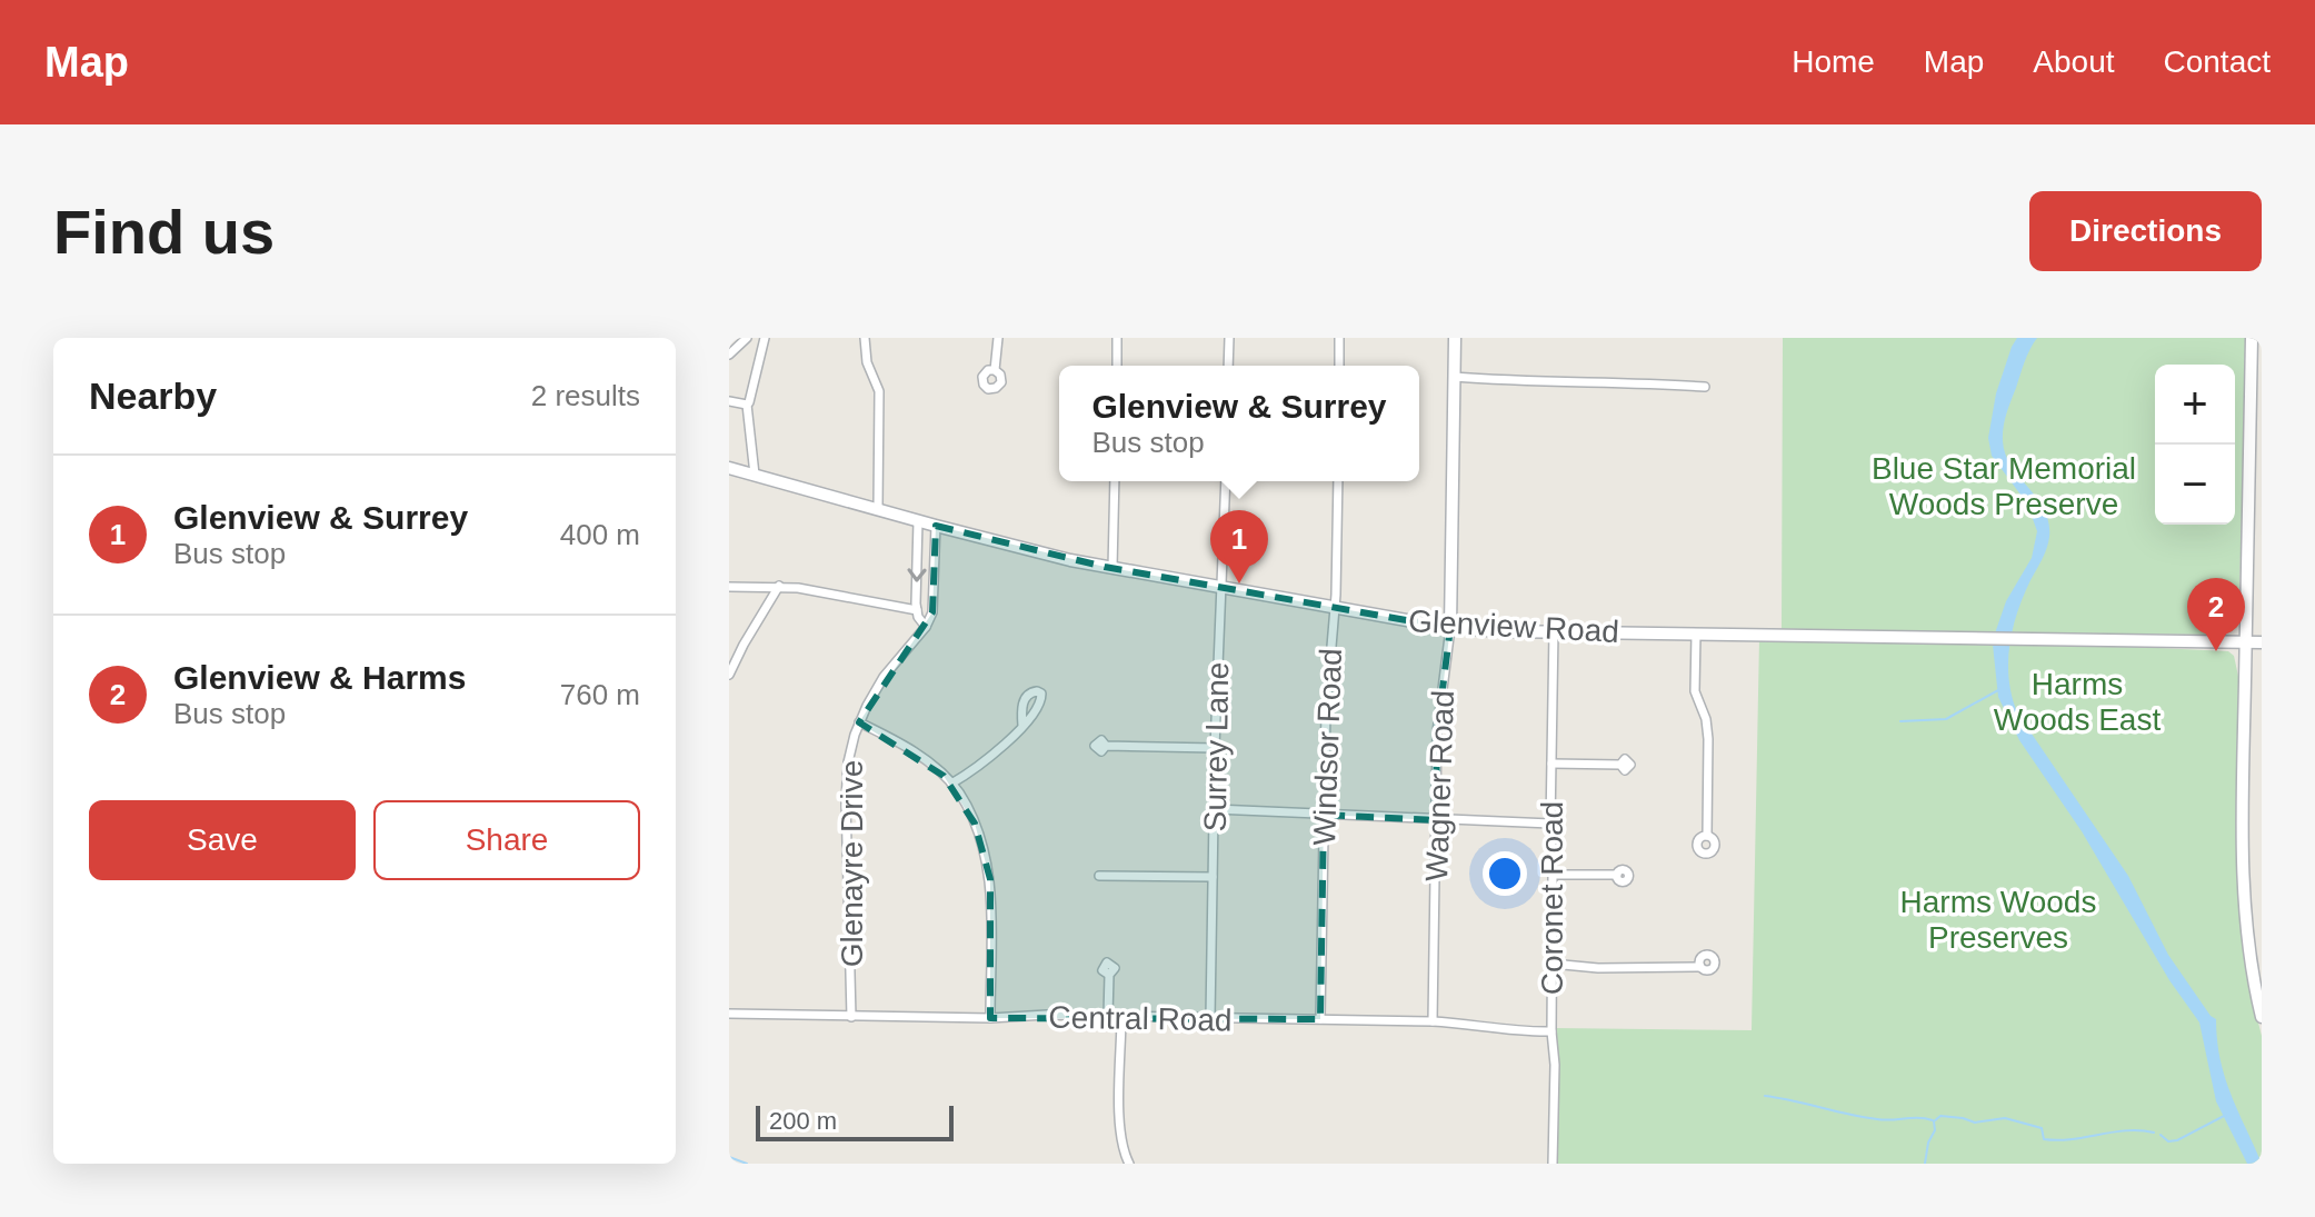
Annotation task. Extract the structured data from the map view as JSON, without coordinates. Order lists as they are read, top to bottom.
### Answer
{
  "streets": {
    "main road": ["Glenview Road", "Wagner Road"],
    "street": [
      "Surrey Lane",
      "Windsor Road",
      "Glenayre Drive",
      "Coronet Road",
      "Central Road"
    ]
  },
  "crossings": [
    ["Glenview Road", "Surrey Lane"],
    ["Glenview Road", "Windsor Road"],
    ["Glenview Road", "Wagner Road"],
    ["Glenview Road", "Glenayre Drive"],
    ["Glenview Road", "Coronet Road"],
    ["Surrey Lane", "Central Road"],
    ["Windsor Road", "Central Road"],
    ["Wagner Road", "Central Road"],
    ["Glenayre Drive", "Central Road"],
    ["Coronet Road", "Central Road"]
  ],
  "parks": ["Blue Star Memorial Woods Preserve", "Harms Woods East", "Harms Woods Preserves"],
  "scale_bar": "200 m",
  "page": {
    "header": "Map",
    "nav": [
      "Home",
      "Map",
      "About",
      "Contact"
    ],
    "buttons": [
      "Directions",
      ["Save", "Share"]
    ],
    "title": "Find us",
    "heading": ["Nearby", "2 results"],
    "map_buttons": ["+", "−"],
    "popup": ["Glenview & Surrey", "Bus stop"],
    "list": [
      {
        "mark": "1",
        "name": "Glenview & Surrey",
        "note": "Bus stop",
        "value": "400 m"
      },
      {
        "mark": "2",
        "name": "Glenview & Harms",
        "note": "Bus stop",
        "value": "760 m"
      }
    ],
    "pins": ["1", "2"],
    "scale": "200 m"
  }
}
